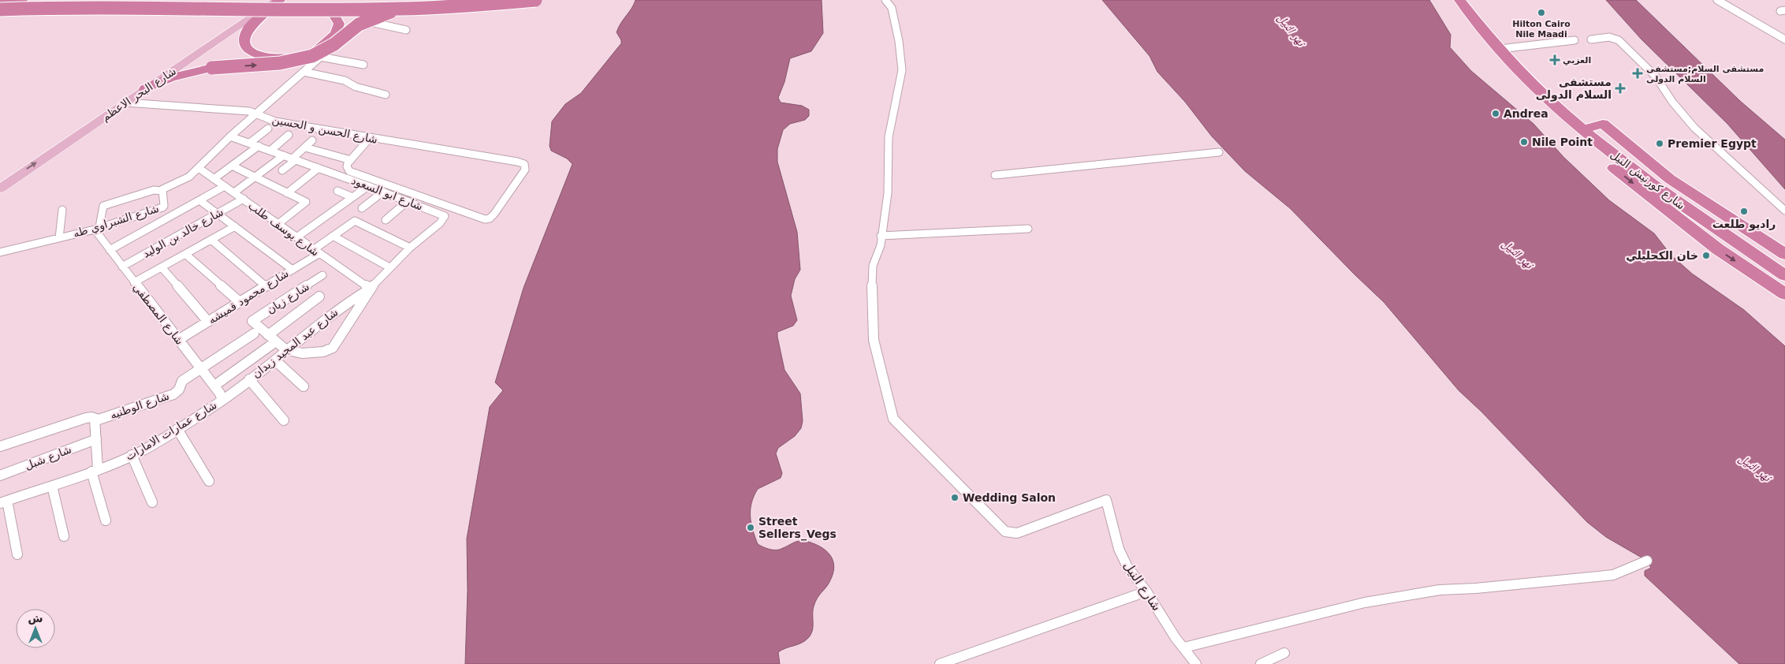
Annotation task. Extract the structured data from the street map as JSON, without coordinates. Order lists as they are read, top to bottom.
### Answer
{
  "streets": {
    "highway": ["شارع كورنيش النيل"],
    "main road": ["شارع البحر الاعظم"],
    "street": [
      "شارع الحسن و الحسين",
      "شارع ابو السعود",
      "شارع الشبراوي طه",
      "شارع يوسف طلب",
      "شارع خالد بن الوليد",
      "شارع محمود قميشه",
      "شارع زيان",
      "شارع المصطفي",
      "شارع عبد المجيد زيدان",
      "شارع الوطنيه",
      "شارع عمارات الامارات",
      "شارع شبل",
      "شارع النيل"
    ]
  },
  "crossings": [
    ["شارع البحر الاعظم", "شارع الحسن و الحسين"],
    ["شارع الحسن و الحسين", "شارع الشبراوي طه"],
    ["شارع ابو السعود", "شارع الشبراوي طه"],
    ["شارع ابو السعود", "شارع يوسف طلب"],
    ["شارع ابو السعود", "شارع محمود قميشه"],
    ["شارع ابو السعود", "شارع عبد المجيد زيدان"],
    ["شارع الشبراوي طه", "شارع يوسف طلب"],
    ["شارع الشبراوي طه", "شارع المصطفي"],
    ["شارع يوسف طلب", "شارع خالد بن الوليد"],
    ["شارع يوسف طلب", "شارع محمود قميشه"],
    ["شارع يوسف طلب", "شارع عبد المجيد زيدان"],
    ["شارع خالد بن الوليد", "شارع المصطفي"],
    ["شارع محمود قميشه", "شارع المصطفي"],
    ["شارع المصطفي", "شارع عبد المجيد زيدان"],
    ["شارع المصطفي", "شارع الوطنيه"],
    ["شارع المصطفي", "شارع عمارات الامارات"],
    ["شارع عبد المجيد زيدان", "شارع عمارات الامارات"]
  ],
  "water": ["نهر النيل"],
  "places": {
    "other": [
      "Hilton Cairo Nile Maadi",
      "Andrea",
      "Nile Point",
      "Premier Egypt",
      "راديو طلعت",
      "خان الكحليلي",
      "Wedding Salon",
      "Street Sellers_Vegs"
    ],
    "health": ["العزبي", "مستشفى السلام;مستشفى السلام الدولى", "مستشفى السلام الدولى"]
  },
  "north": "top"
}
